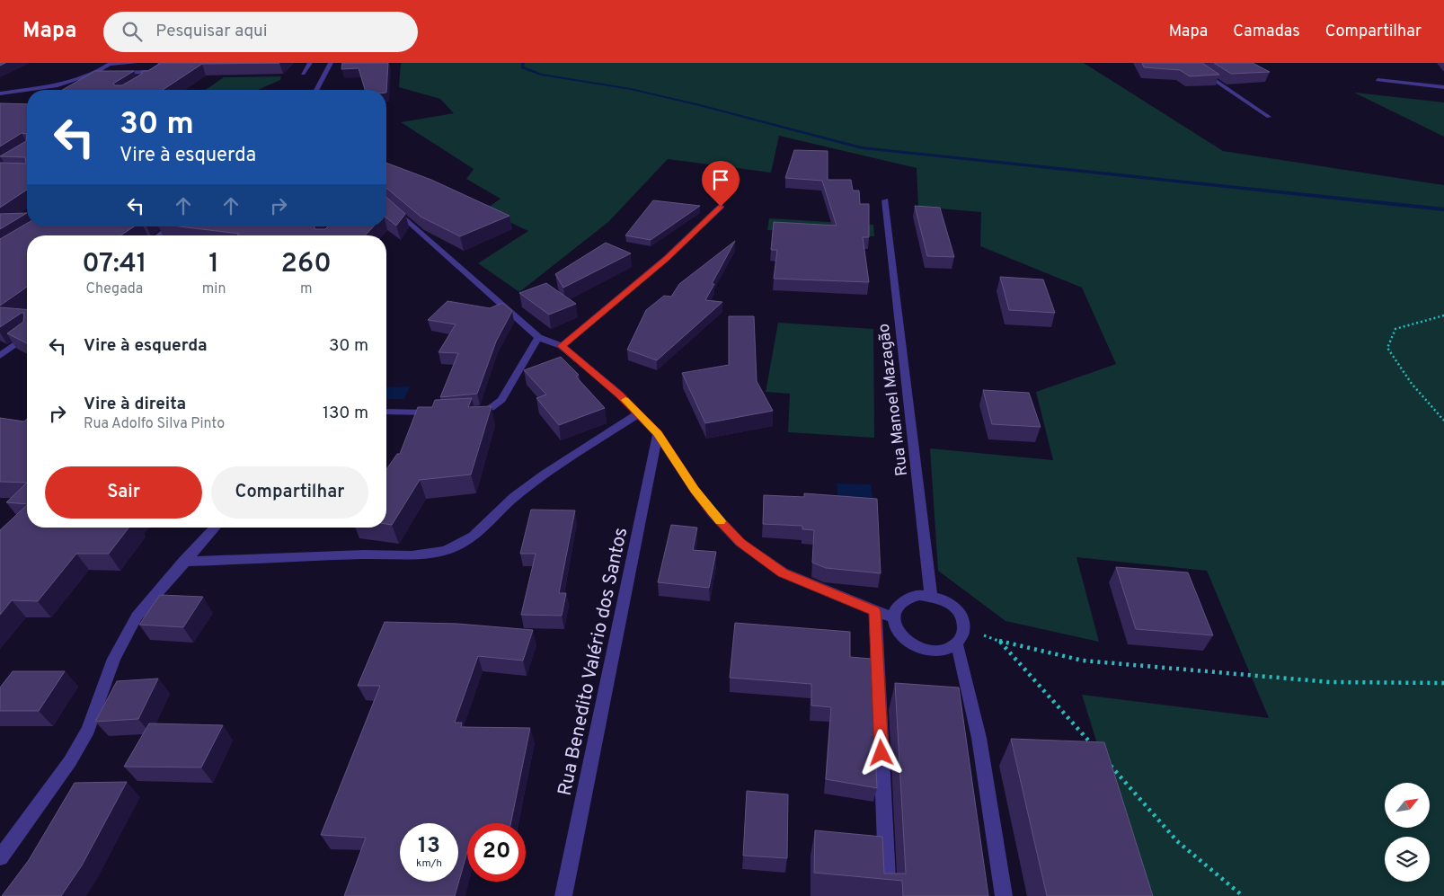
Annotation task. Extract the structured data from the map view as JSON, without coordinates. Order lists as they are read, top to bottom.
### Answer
{
  "streets": {
    "street": ["Rua Manoel Mazagão", "Rua Benedito Valério dos Santos"]
  },
  "north": "top right",
  "page": {
    "header": "Mapa",
    "search": "Pesquisar aqui",
    "nav": ["Mapa", "Camadas", "Compartilhar"],
    "turn": ["30 m", "Vire à esquerda"],
    "eta": [
      "07:41",
      "Chegada",
      "1",
      "min",
      "260",
      "m"
    ],
    "list": [
      {
        "name": "Vire à esquerda",
        "value": "30 m"
      },
      {
        "name": "Vire à direita",
        "note": "Rua Adolfo Silva Pinto",
        "value": "130 m"
      }
    ],
    "buttons": ["Sair", "Compartilhar"],
    "speed": "13 km/h",
    "limit": "20"
  }
}
